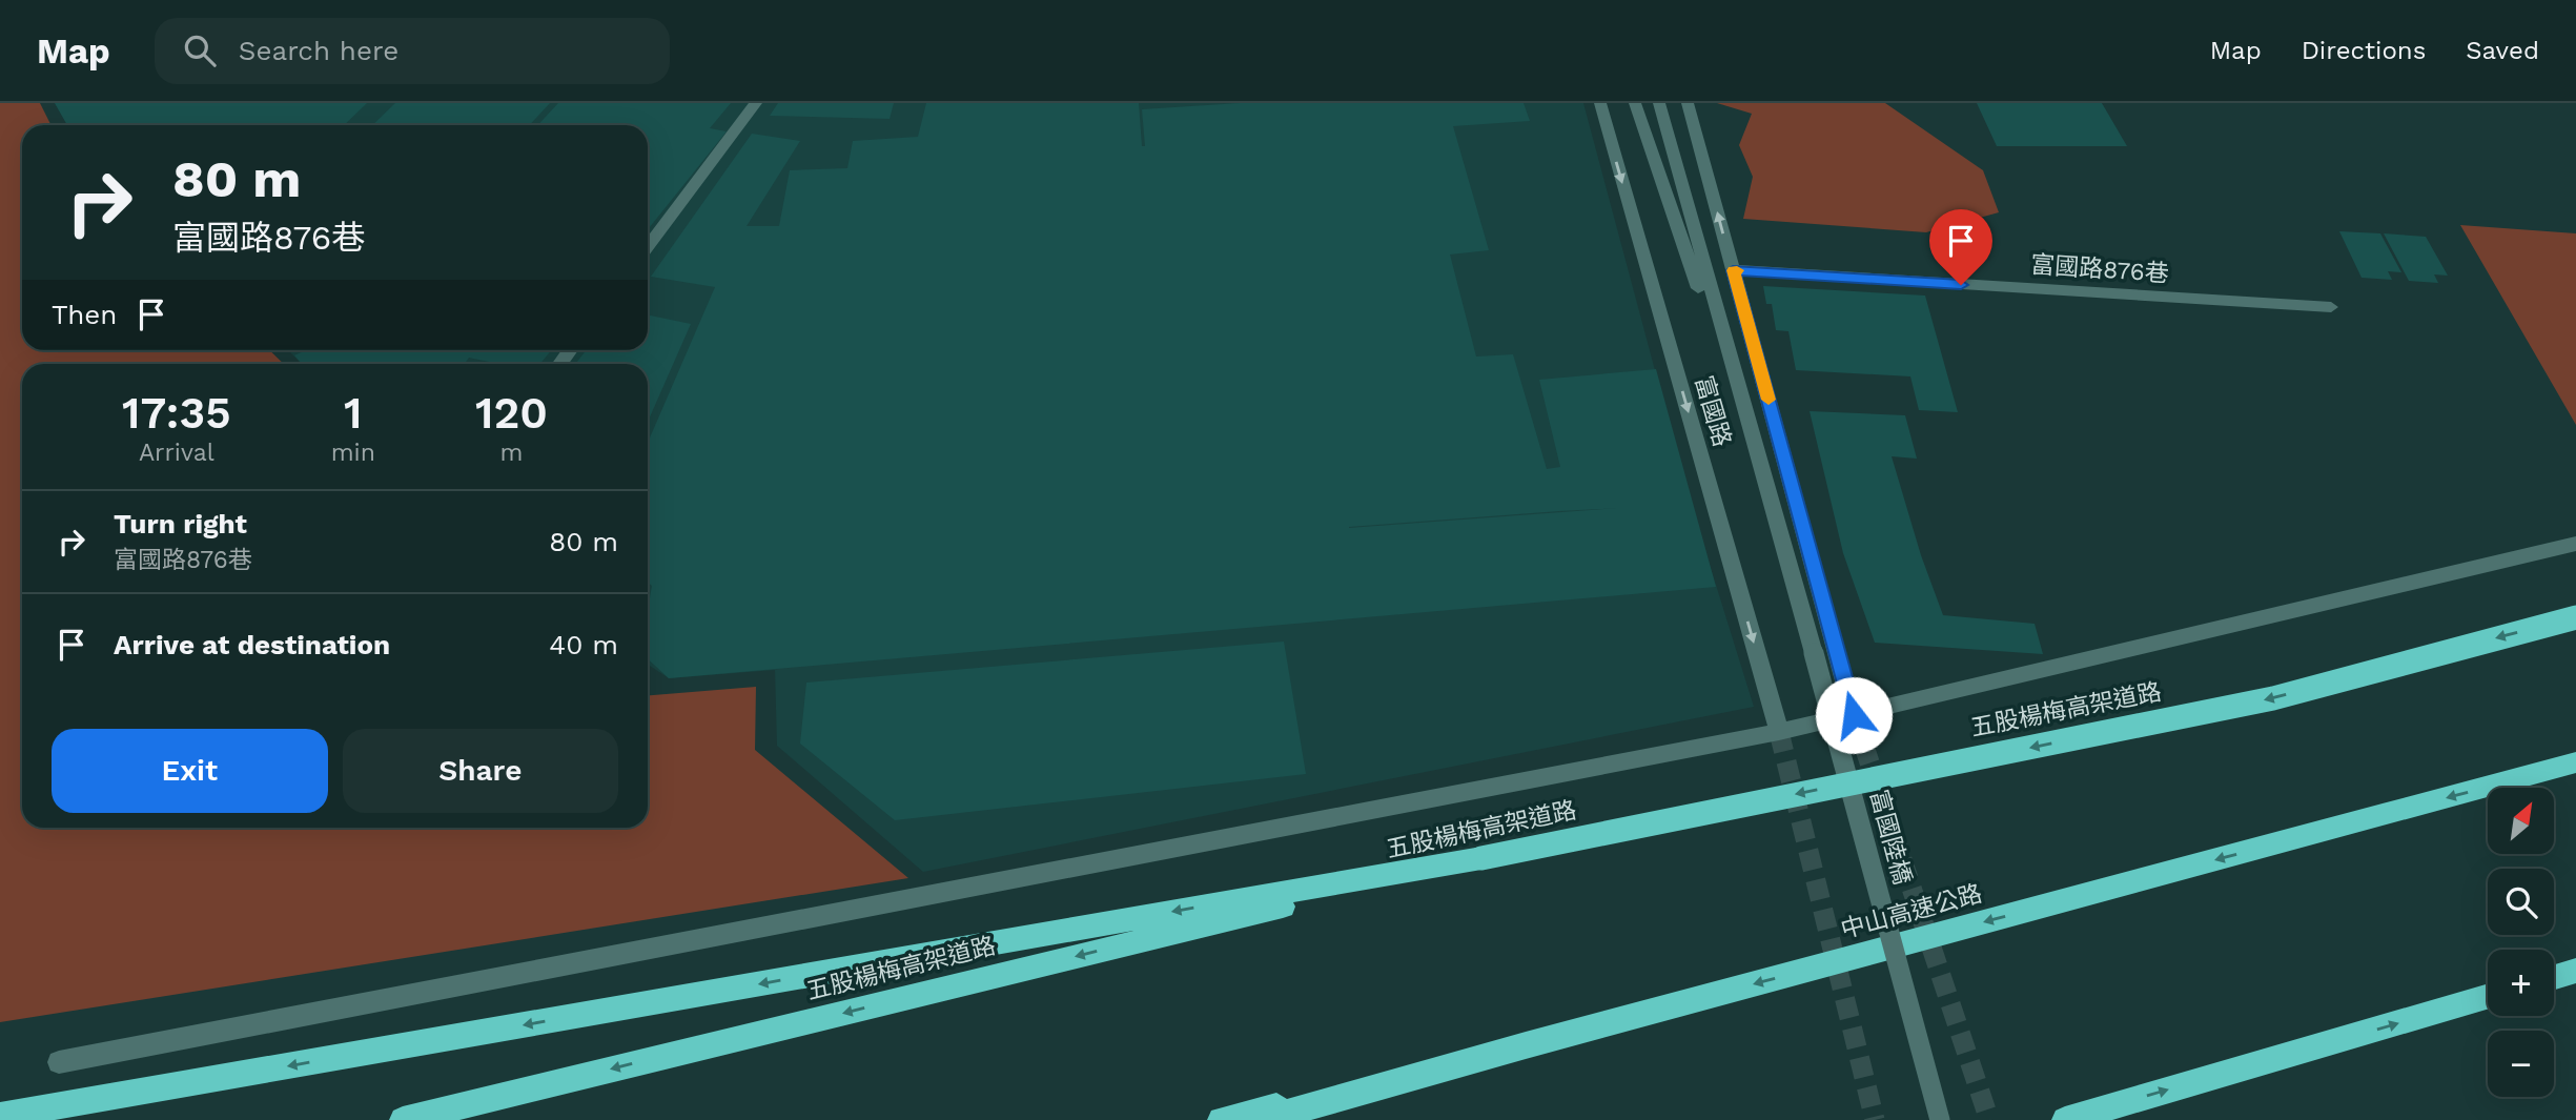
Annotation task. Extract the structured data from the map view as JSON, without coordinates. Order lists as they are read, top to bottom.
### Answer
{
  "streets": {
    "highway": ["五股楊梅高架道路", "中山高速公路"],
    "street": ["富國路876巷", "富國路", "富國陸橋"]
  },
  "crossings": [
    ["富國路", "富國陸橋"]
  ],
  "one_way": ["中山高速公路"],
  "north": "top right",
  "page": {
    "header": "Map",
    "search": "Search here",
    "nav": ["Map", "Directions", "Saved"],
    "turn": ["80 m", "富國路876巷"],
    "then": "Then",
    "eta": [
      "17:35",
      "Arrival",
      "1",
      "min",
      "120",
      "m"
    ],
    "list": [
      {
        "name": "Turn right",
        "note": "富國路876巷",
        "value": "80 m"
      },
      {
        "name": "Arrive at destination",
        "value": "40 m"
      }
    ],
    "buttons": ["Exit", "Share"],
    "map_buttons": ["+", "−"]
  }
}
